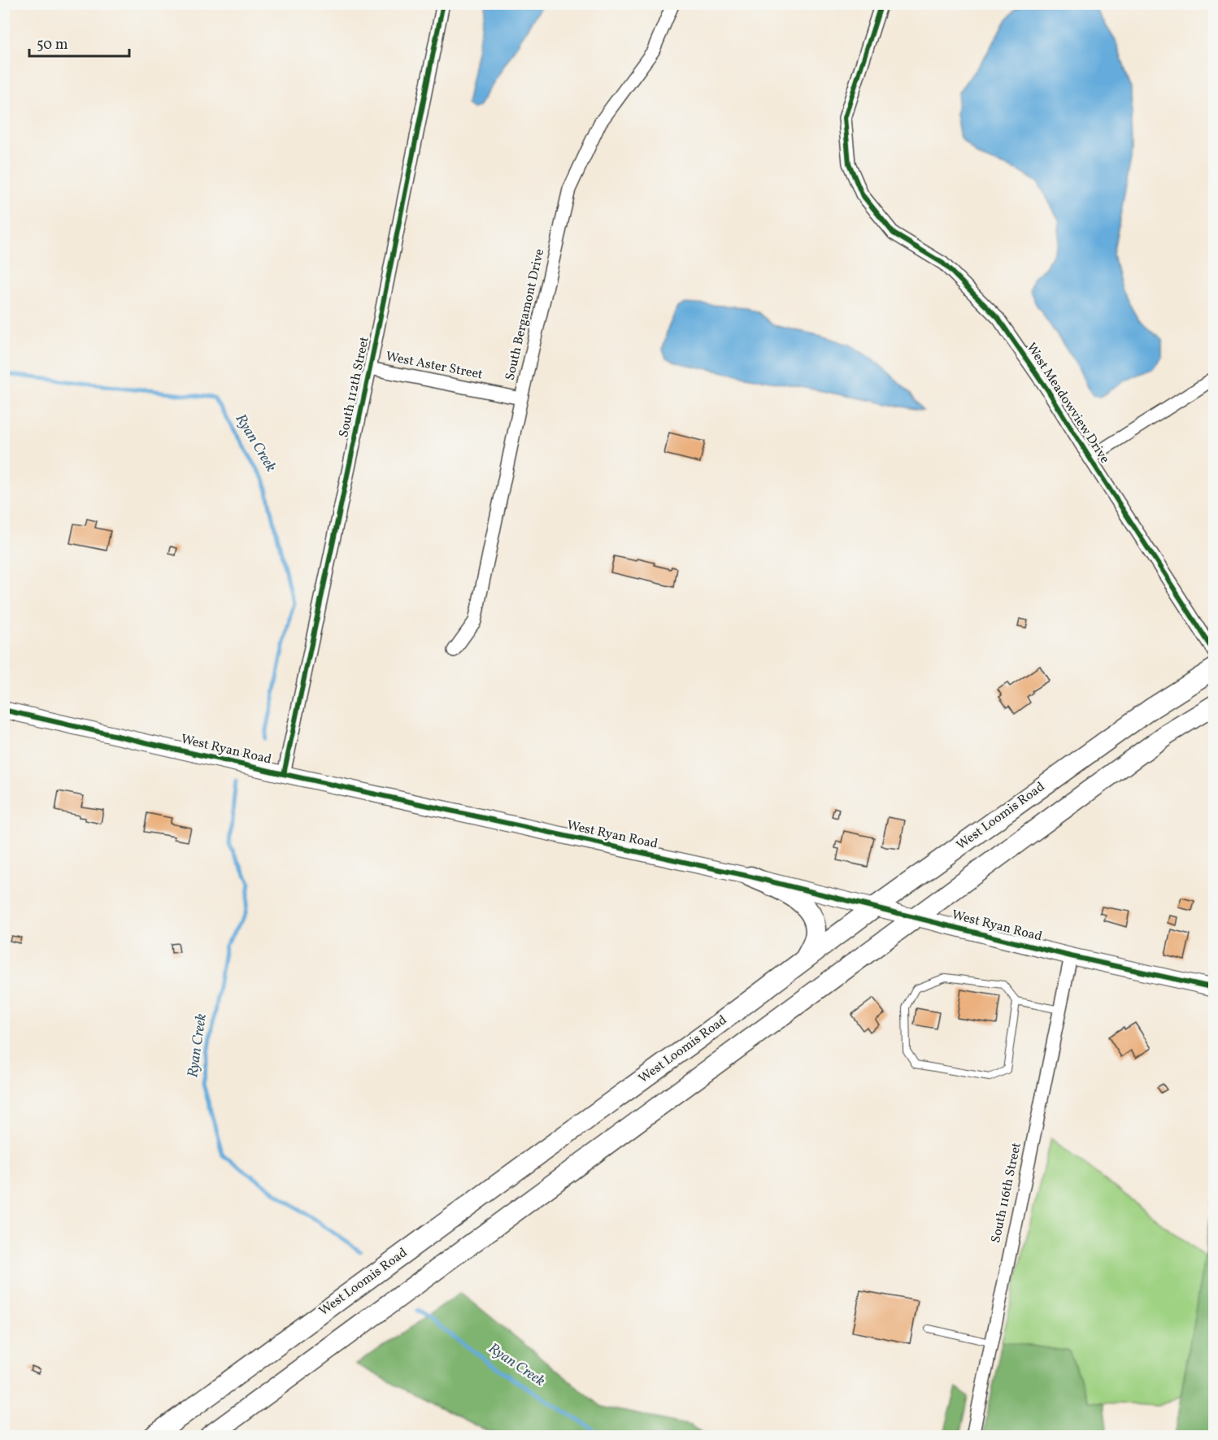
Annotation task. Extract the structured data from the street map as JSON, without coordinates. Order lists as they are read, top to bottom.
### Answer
{
  "streets": {
    "main road": ["West Loomis Road"],
    "street": [
      "South Bergamont Drive",
      "West Aster Street",
      "South 112th Street",
      "West Meadowview Drive",
      "West Ryan Road",
      "South 116th Street"
    ]
  },
  "crossings": [
    ["South Bergamont Drive", "West Aster Street"],
    ["West Aster Street", "South 112th Street"],
    ["South 112th Street", "West Ryan Road"],
    ["West Ryan Road", "West Loomis Road"],
    ["West Ryan Road", "South 116th Street"]
  ],
  "water": ["Ryan Creek"],
  "scale_bar": "50 m"
}
